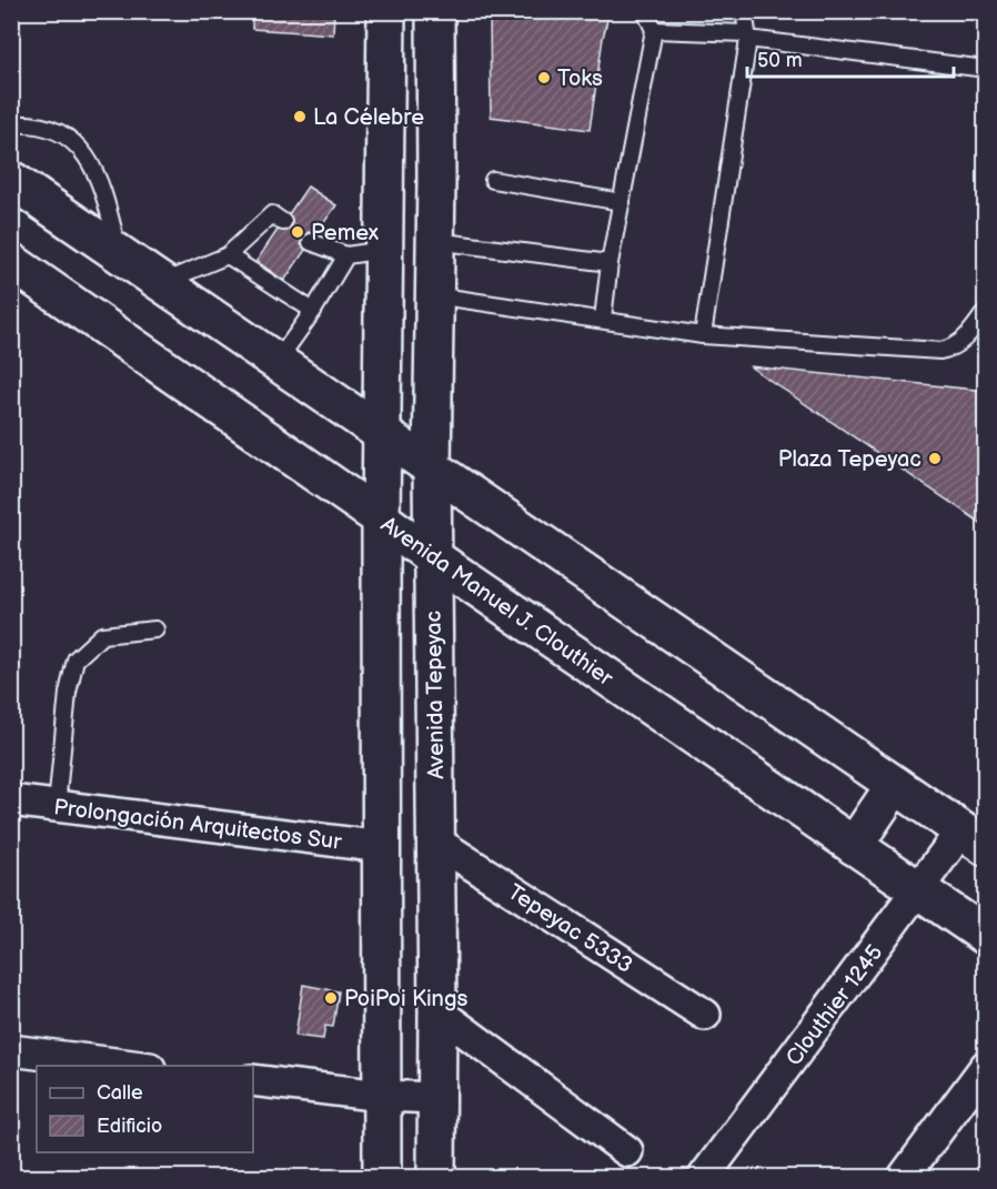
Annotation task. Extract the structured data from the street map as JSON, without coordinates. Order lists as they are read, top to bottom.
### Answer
{
  "streets": {
    "main road": ["Avenida Manuel J. Clouthier", "Avenida Tepeyac"],
    "street": ["Prolongación Arquitectos Sur", "Tepeyac 5333", "Clouthier 1245"]
  },
  "crossings": [
    ["Avenida Manuel J. Clouthier", "Avenida Tepeyac"],
    ["Avenida Manuel J. Clouthier", "Clouthier 1245"],
    ["Avenida Tepeyac", "Tepeyac 5333"]
  ],
  "places": [
    "Toks",
    "La Célebre",
    "Pemex",
    "Plaza Tepeyac",
    "PoiPoi Kings"
  ],
  "legend": ["Calle", "Edificio"],
  "scale_bar": "50 m"
}
